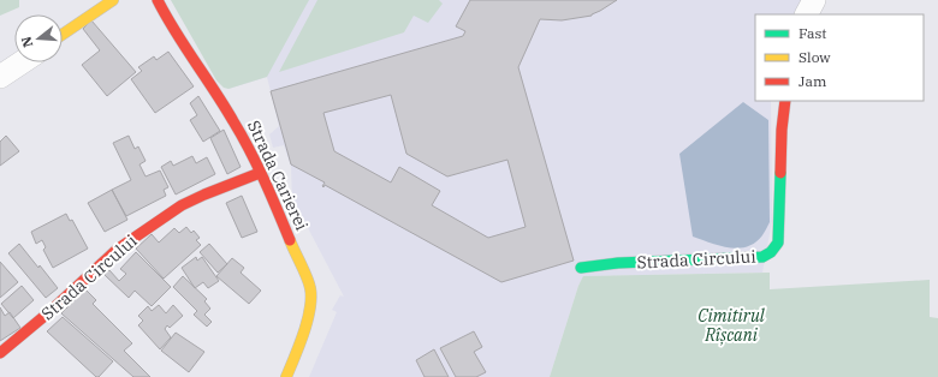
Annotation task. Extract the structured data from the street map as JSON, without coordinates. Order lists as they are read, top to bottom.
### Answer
{
  "streets": {
    "street": ["Strada Carierei", "Strada Circului"]
  },
  "crossings": [
    ["Strada Carierei", "Strada Circului"]
  ],
  "parks": ["Cimitirul Rîșcani"],
  "legend": ["Fast", "Slow", "Jam"],
  "north": "left"
}
